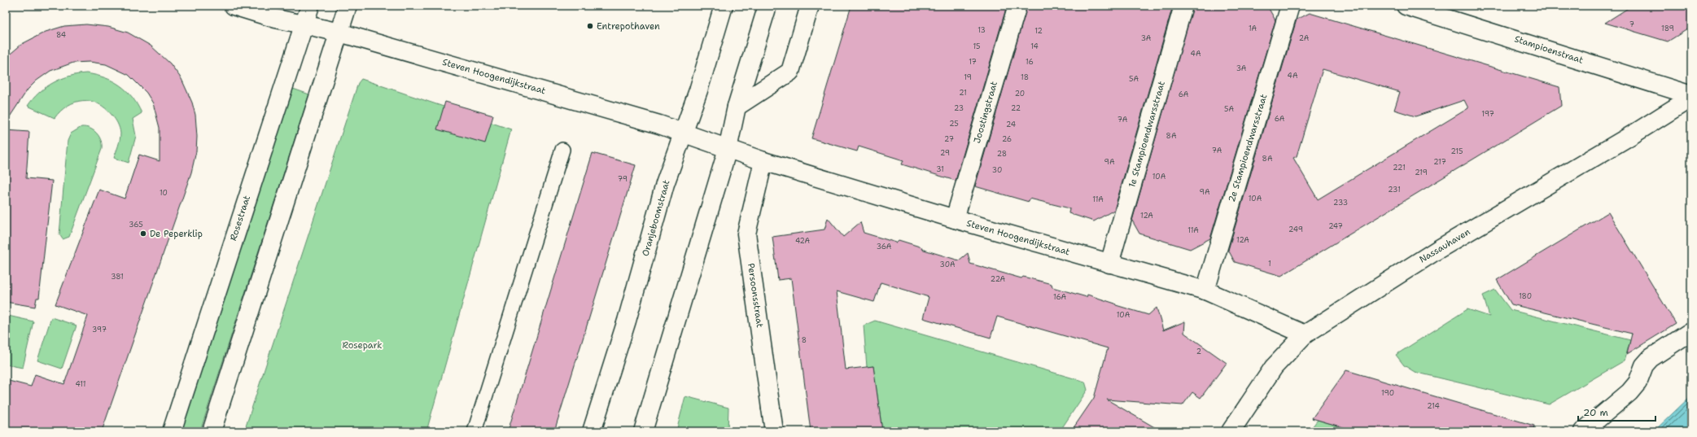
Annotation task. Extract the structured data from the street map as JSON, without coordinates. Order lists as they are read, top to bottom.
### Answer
{
  "streets": {
    "street": [
      "Stampioenstraat",
      "Steven Hoogendijkstraat",
      "Joostingstraat",
      "1e Stampioendwarsstraat",
      "2e Stampioendwarsstraat",
      "Rosestraat",
      "Oranjeboomstraat",
      "Nassauhaven",
      "Persoonsstraat"
    ]
  },
  "crossings": [
    ["Steven Hoogendijkstraat", "Joostingstraat"],
    ["Steven Hoogendijkstraat", "1e Stampioendwarsstraat"],
    ["Steven Hoogendijkstraat", "2e Stampioendwarsstraat"],
    ["Steven Hoogendijkstraat", "Rosestraat"],
    ["Steven Hoogendijkstraat", "Oranjeboomstraat"],
    ["Steven Hoogendijkstraat", "Nassauhaven"],
    ["Steven Hoogendijkstraat", "Persoonsstraat"]
  ],
  "parks": ["Rosepark"],
  "places": ["Entrepothaven", "De Peperklip"],
  "house_numbers": [
    "7",
    "1A",
    "189",
    "13",
    "12",
    "84",
    "3A",
    "2A",
    "15",
    "14",
    "4A",
    "17",
    "16",
    "3A",
    "4A",
    "19",
    "18",
    "5A",
    "21",
    "20",
    "6A",
    "23",
    "22",
    "5A",
    "197",
    "6A",
    "7A",
    "25",
    "24",
    "8A",
    "27",
    "26",
    "7A",
    "215",
    "29",
    "28",
    "8A",
    "9A",
    "217",
    "221",
    "31",
    "30",
    "219",
    "10A",
    "79",
    "231",
    "9A",
    "10",
    "10A",
    "11A",
    "233",
    "12A",
    "365",
    "247",
    "249",
    "11A",
    "12A",
    "42A",
    "36A",
    "1",
    "30A",
    "381",
    "22A",
    "180",
    "16A",
    "10A",
    "397",
    "8",
    "2",
    "411",
    "190",
    "214"
  ],
  "scale_bar": "20 m"
}
